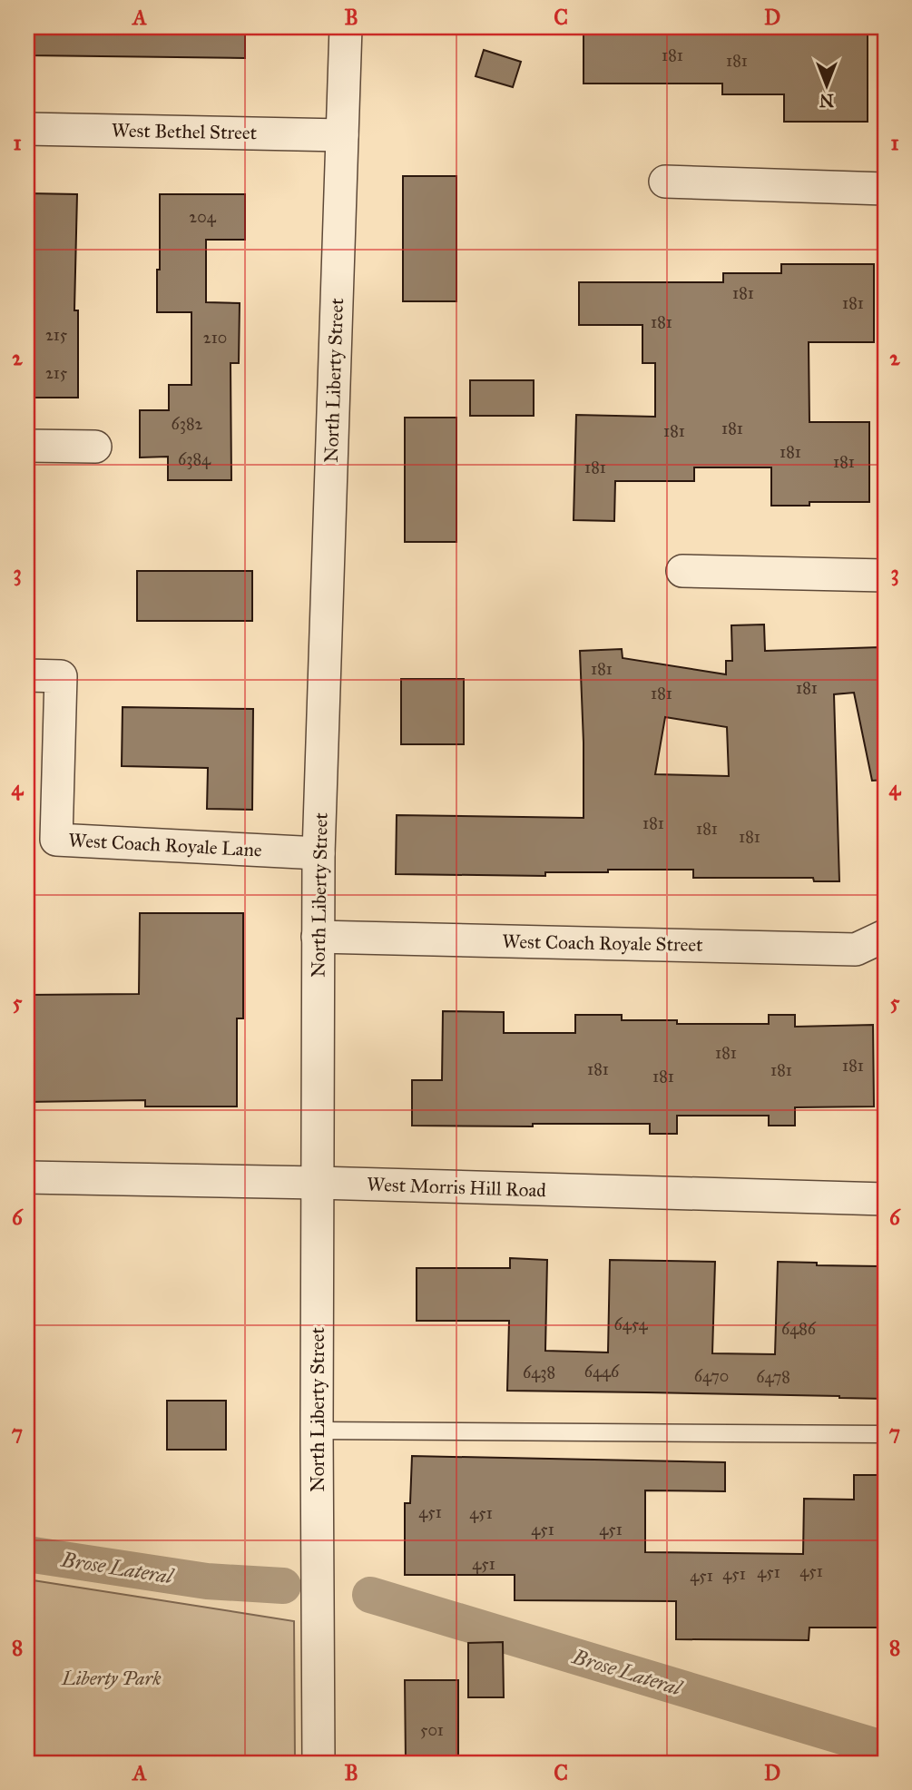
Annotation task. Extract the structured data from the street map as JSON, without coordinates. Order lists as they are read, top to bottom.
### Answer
{
  "streets": {
    "street": [
      "West Bethel Street",
      "North Liberty Street",
      "West Coach Royale Lane",
      "West Coach Royale Street",
      "West Morris Hill Road"
    ]
  },
  "crossings": [
    ["West Bethel Street", "North Liberty Street"],
    ["North Liberty Street", "West Coach Royale Lane"],
    ["North Liberty Street", "West Coach Royale Street"],
    ["North Liberty Street", "West Morris Hill Road"]
  ],
  "water": ["Brose Lateral"],
  "parks": ["Liberty Park"],
  "house_numbers": [
    "181",
    "181",
    "204",
    "181",
    "181",
    "181",
    "215",
    "210",
    "215",
    "6382",
    "181",
    "181",
    "181",
    "6384",
    "181",
    "181",
    "181",
    "181",
    "181",
    "181",
    "181",
    "181",
    "181",
    "181",
    "181",
    "181",
    "181",
    "6454",
    "6486",
    "6446",
    "6438",
    "6470",
    "6478",
    "451",
    "451",
    "451",
    "451",
    "451",
    "451",
    "451",
    "451",
    "451",
    "501"
  ],
  "north": "bottom",
  "grid": {
    "columns": [
      "A",
      "B",
      "C",
      "D"
    ],
    "rows": [
      "1",
      "2",
      "3",
      "4",
      "5",
      "6",
      "7",
      "8"
    ]
  }
}
